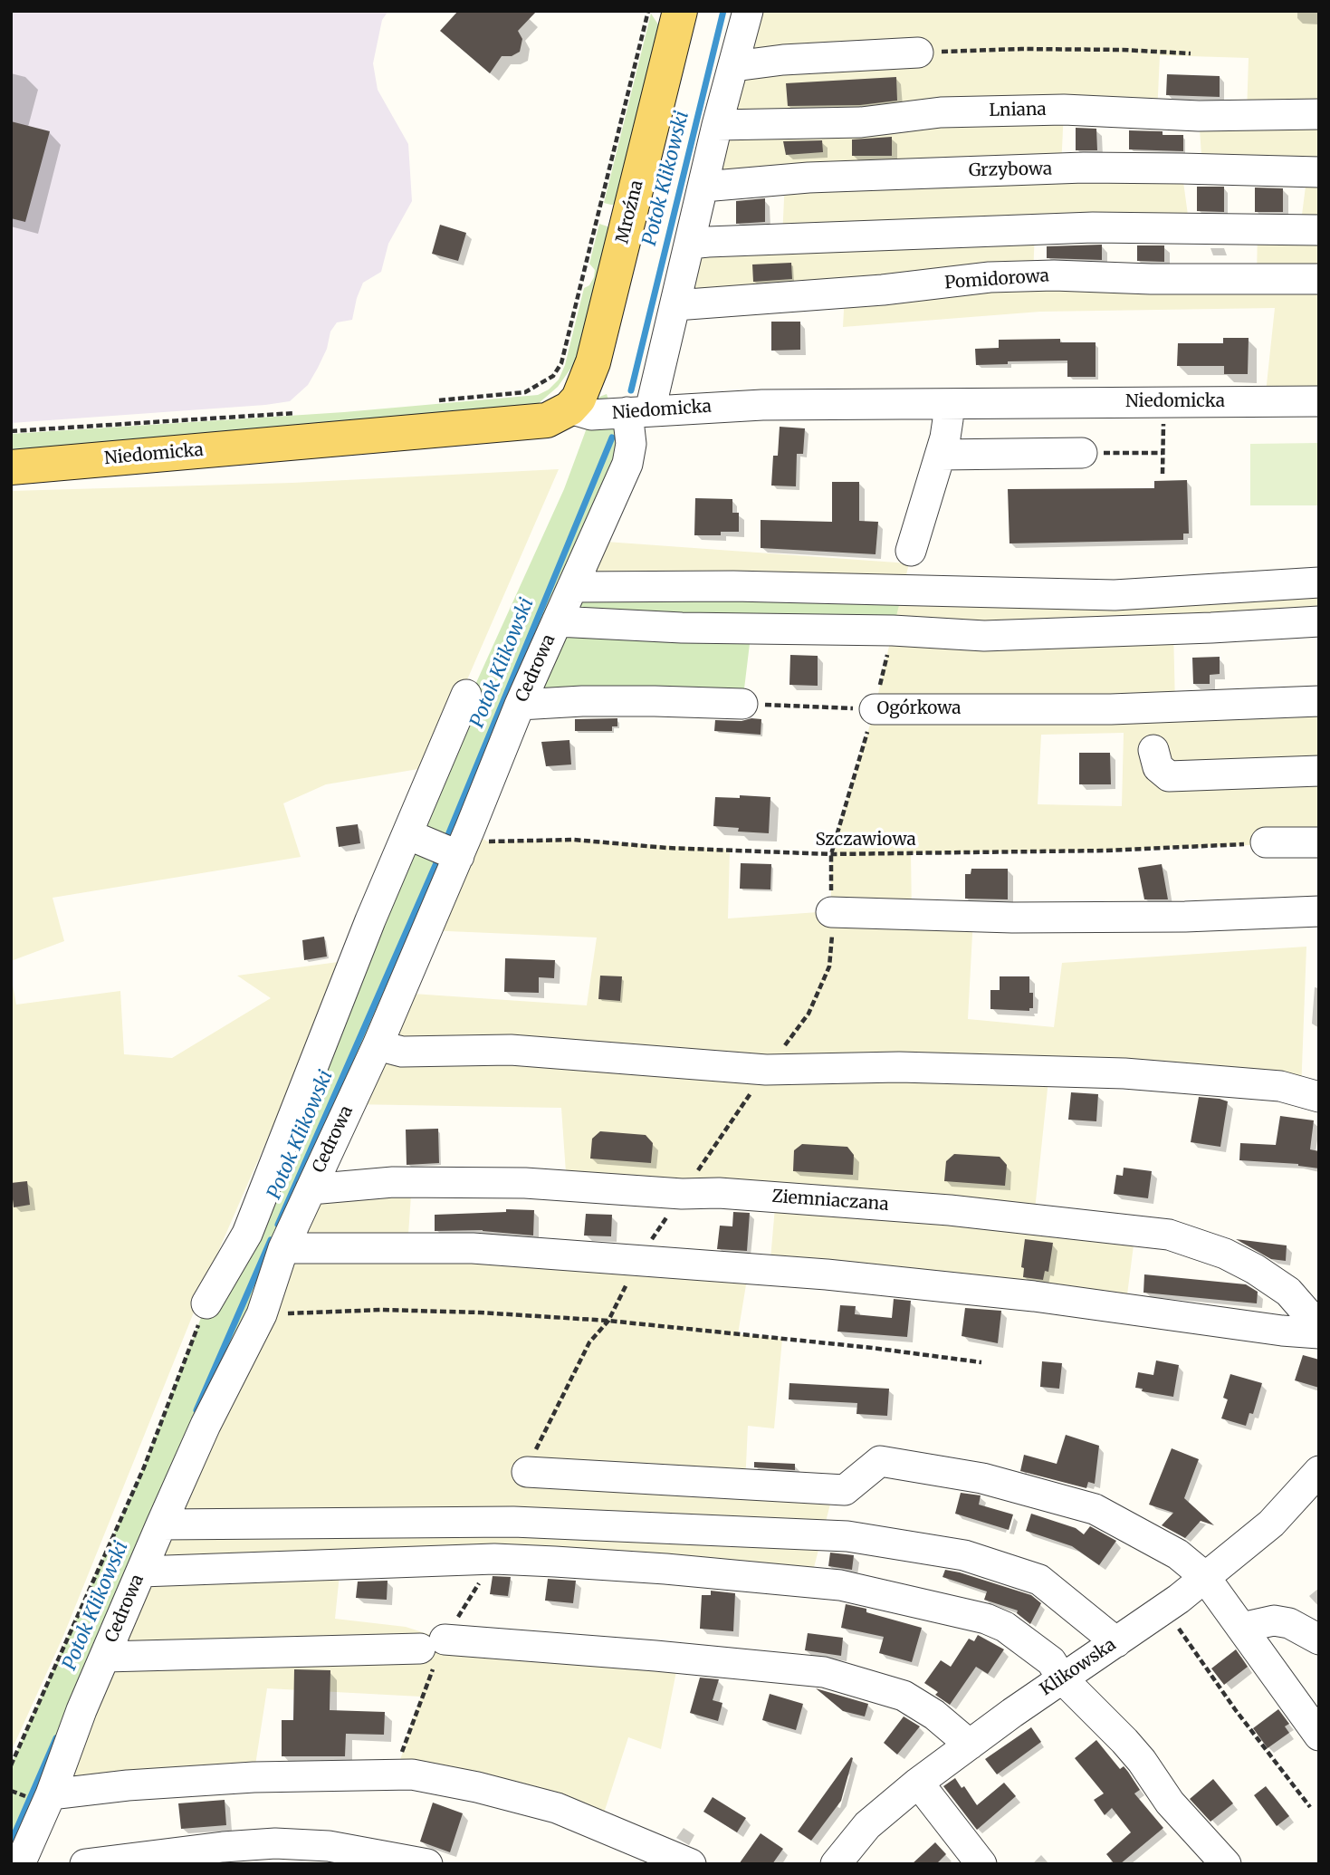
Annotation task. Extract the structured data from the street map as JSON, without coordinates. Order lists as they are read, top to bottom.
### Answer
{
  "streets": {
    "main road": ["Mroźna", "Niedomicka"],
    "street": [
      "Lniana",
      "Grzybowa",
      "Pomidorowa",
      "Cedrowa",
      "Ogórkowa",
      "Ziemniaczana",
      "Klikowska"
    ],
    "path": ["Szczawiowa"]
  },
  "crossings": [
    ["Mroźna", "Niedomicka"],
    ["Niedomicka", "Cedrowa"],
    ["Cedrowa", "Szczawiowa"],
    ["Cedrowa", "Ziemniaczana"]
  ],
  "water": ["Potok Klikowski"]
}
